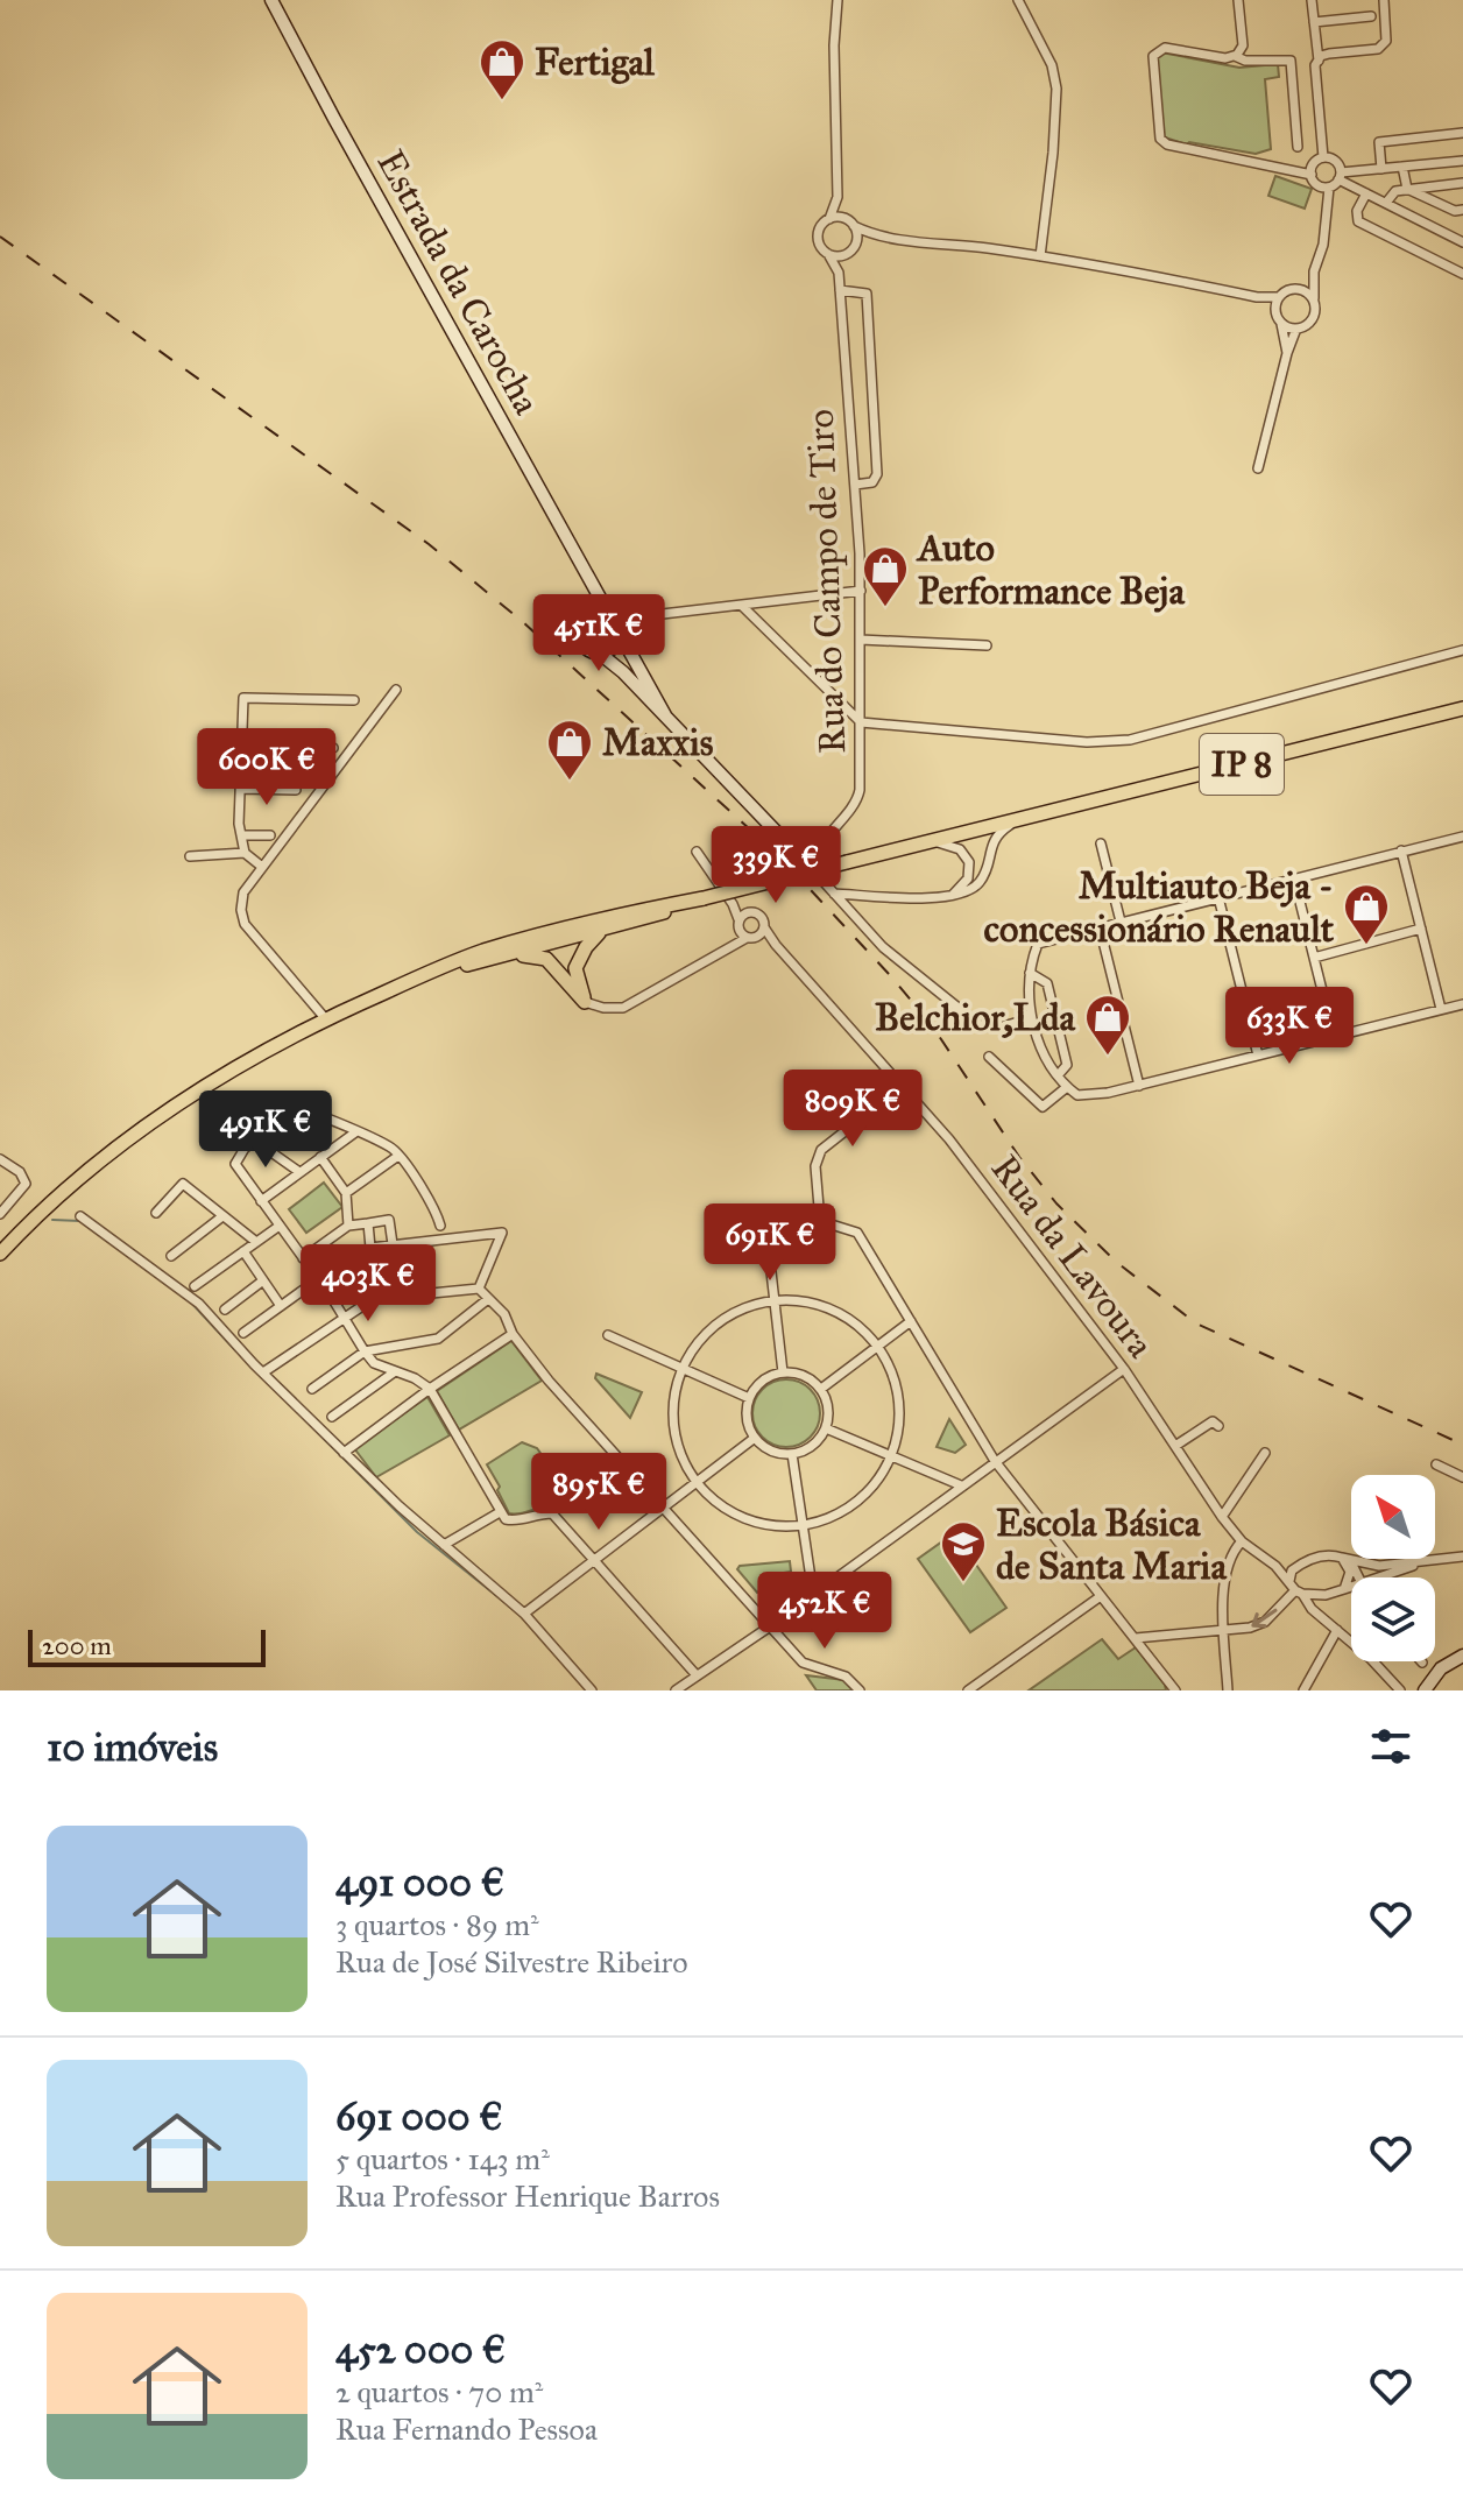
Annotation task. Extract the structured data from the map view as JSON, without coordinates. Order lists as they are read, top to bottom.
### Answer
{
  "streets": {
    "main road": ["IP 8"],
    "street": ["Estrada da Carocha", "Rua do Campo de Tiro", "Rua da Lavoura"]
  },
  "places": {
    "shop": [
      "Fertigal",
      "Auto Performance Beja",
      "Maxxis",
      "Multiauto Beja - concessionário Renault",
      "Belchior,Lda"
    ],
    "school or university": ["Escola Básica de Santa Maria"]
  },
  "scale_bar": "200 m",
  "north": "top left",
  "page": {
    "price": [
      "451K €",
      "600K €",
      "339K €",
      "633K €",
      "809K €",
      "491K €",
      "691K €",
      "403K €",
      "895K €",
      "452K €"
    ],
    "scale": "200 m",
    "heading": "10 imóveis",
    "list": [
      {
        "name": "491 000 €",
        "note": "3 quartos · 89 m² · Rua de José Silvestre Ribeiro"
      },
      {
        "name": "691 000 €",
        "note": "5 quartos · 143 m² · Rua Professor Henrique Barros"
      },
      {
        "name": "452 000 €",
        "note": "2 quartos · 70 m² · Rua Fernando Pessoa"
      }
    ]
  }
}
